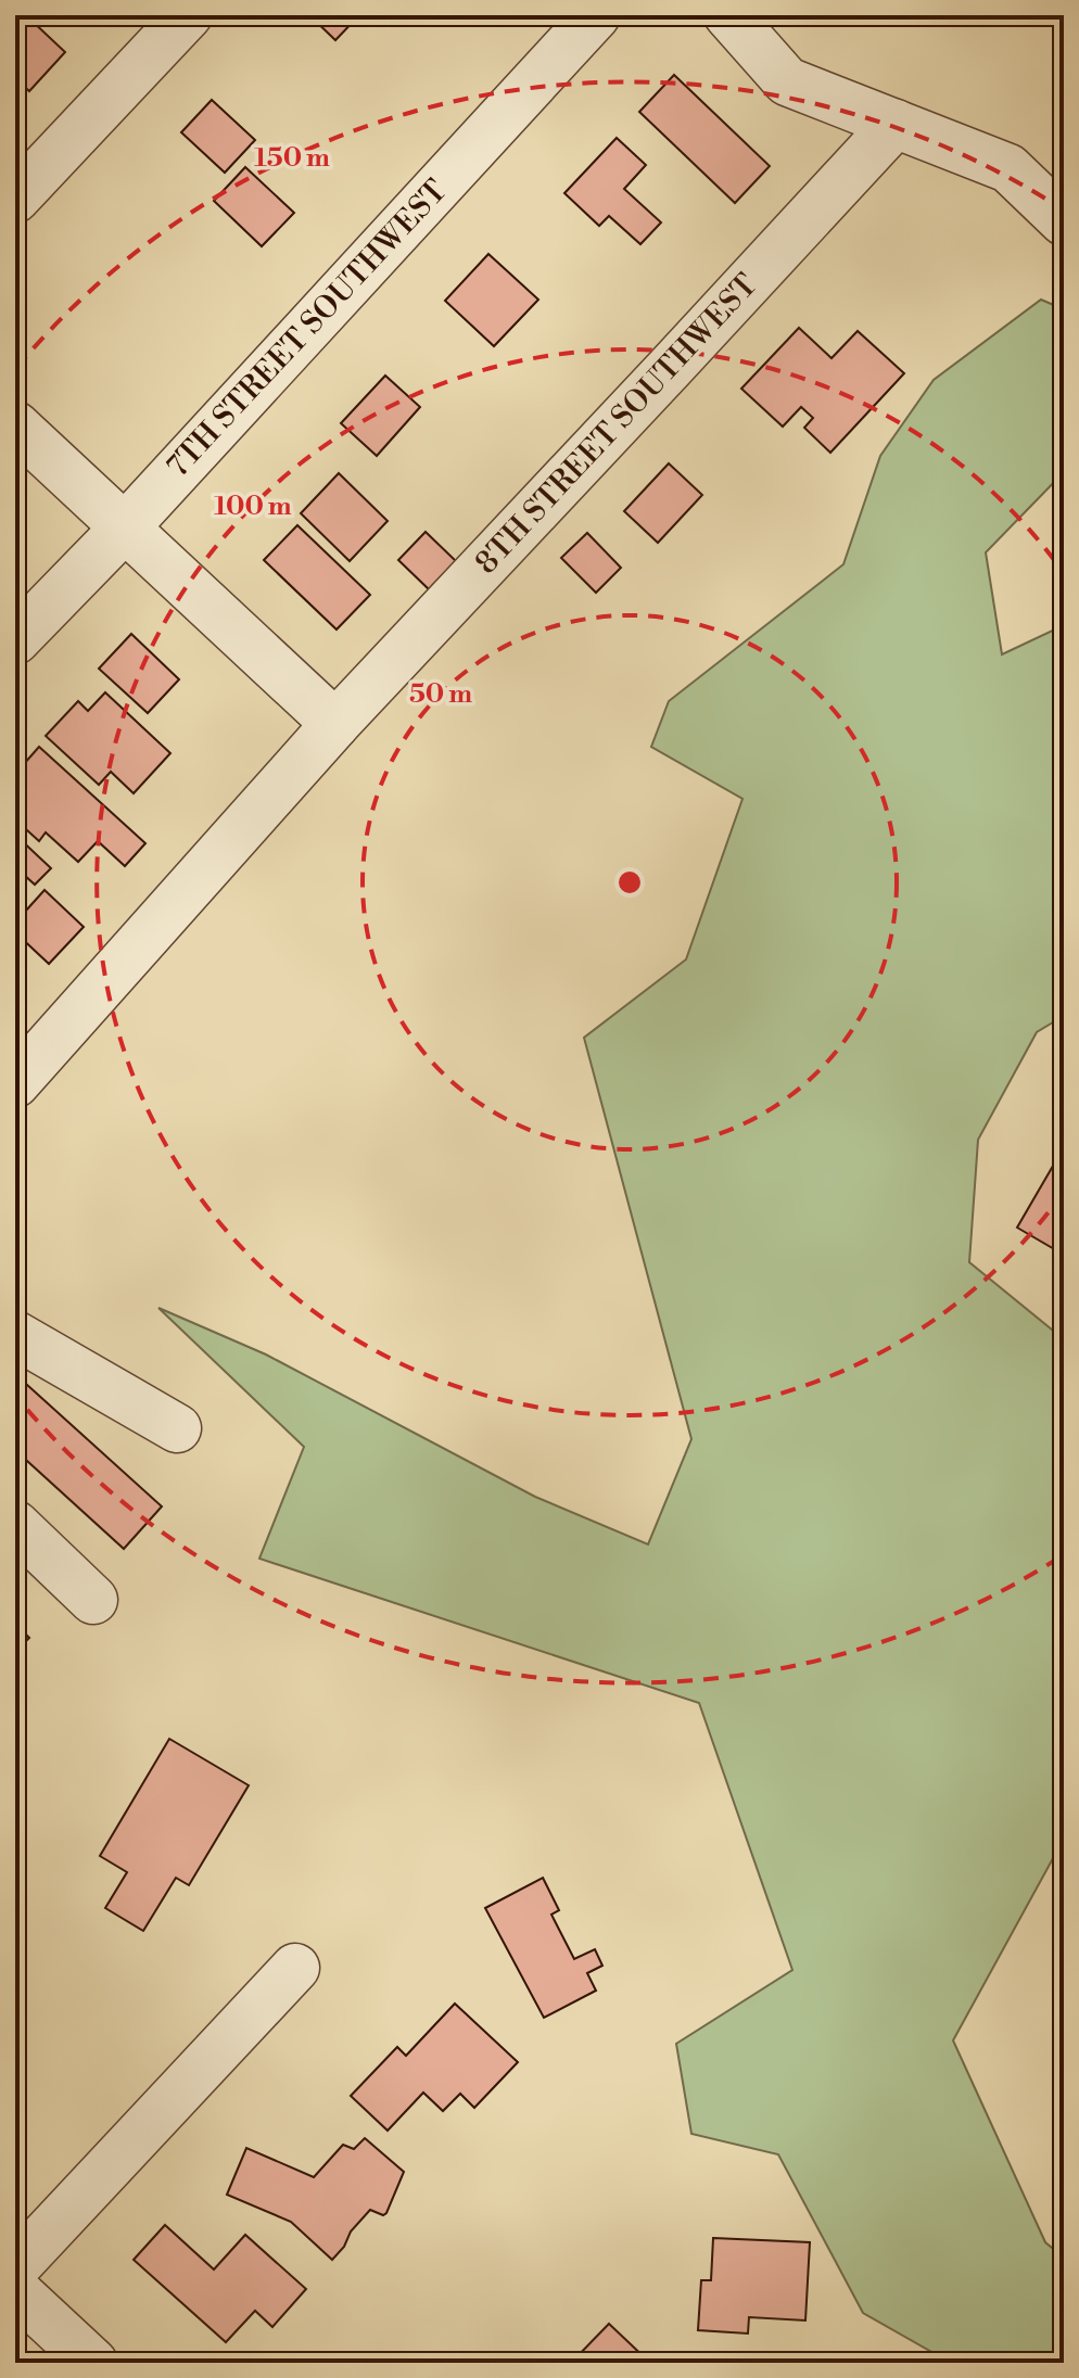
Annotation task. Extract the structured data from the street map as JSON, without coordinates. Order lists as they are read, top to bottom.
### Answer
{
  "streets": {
    "street": ["7TH STREET SOUTHWEST", "8TH STREET SOUTHWEST"]
  },
  "rings": ["150 m", "100 m", "50 m"]
}
